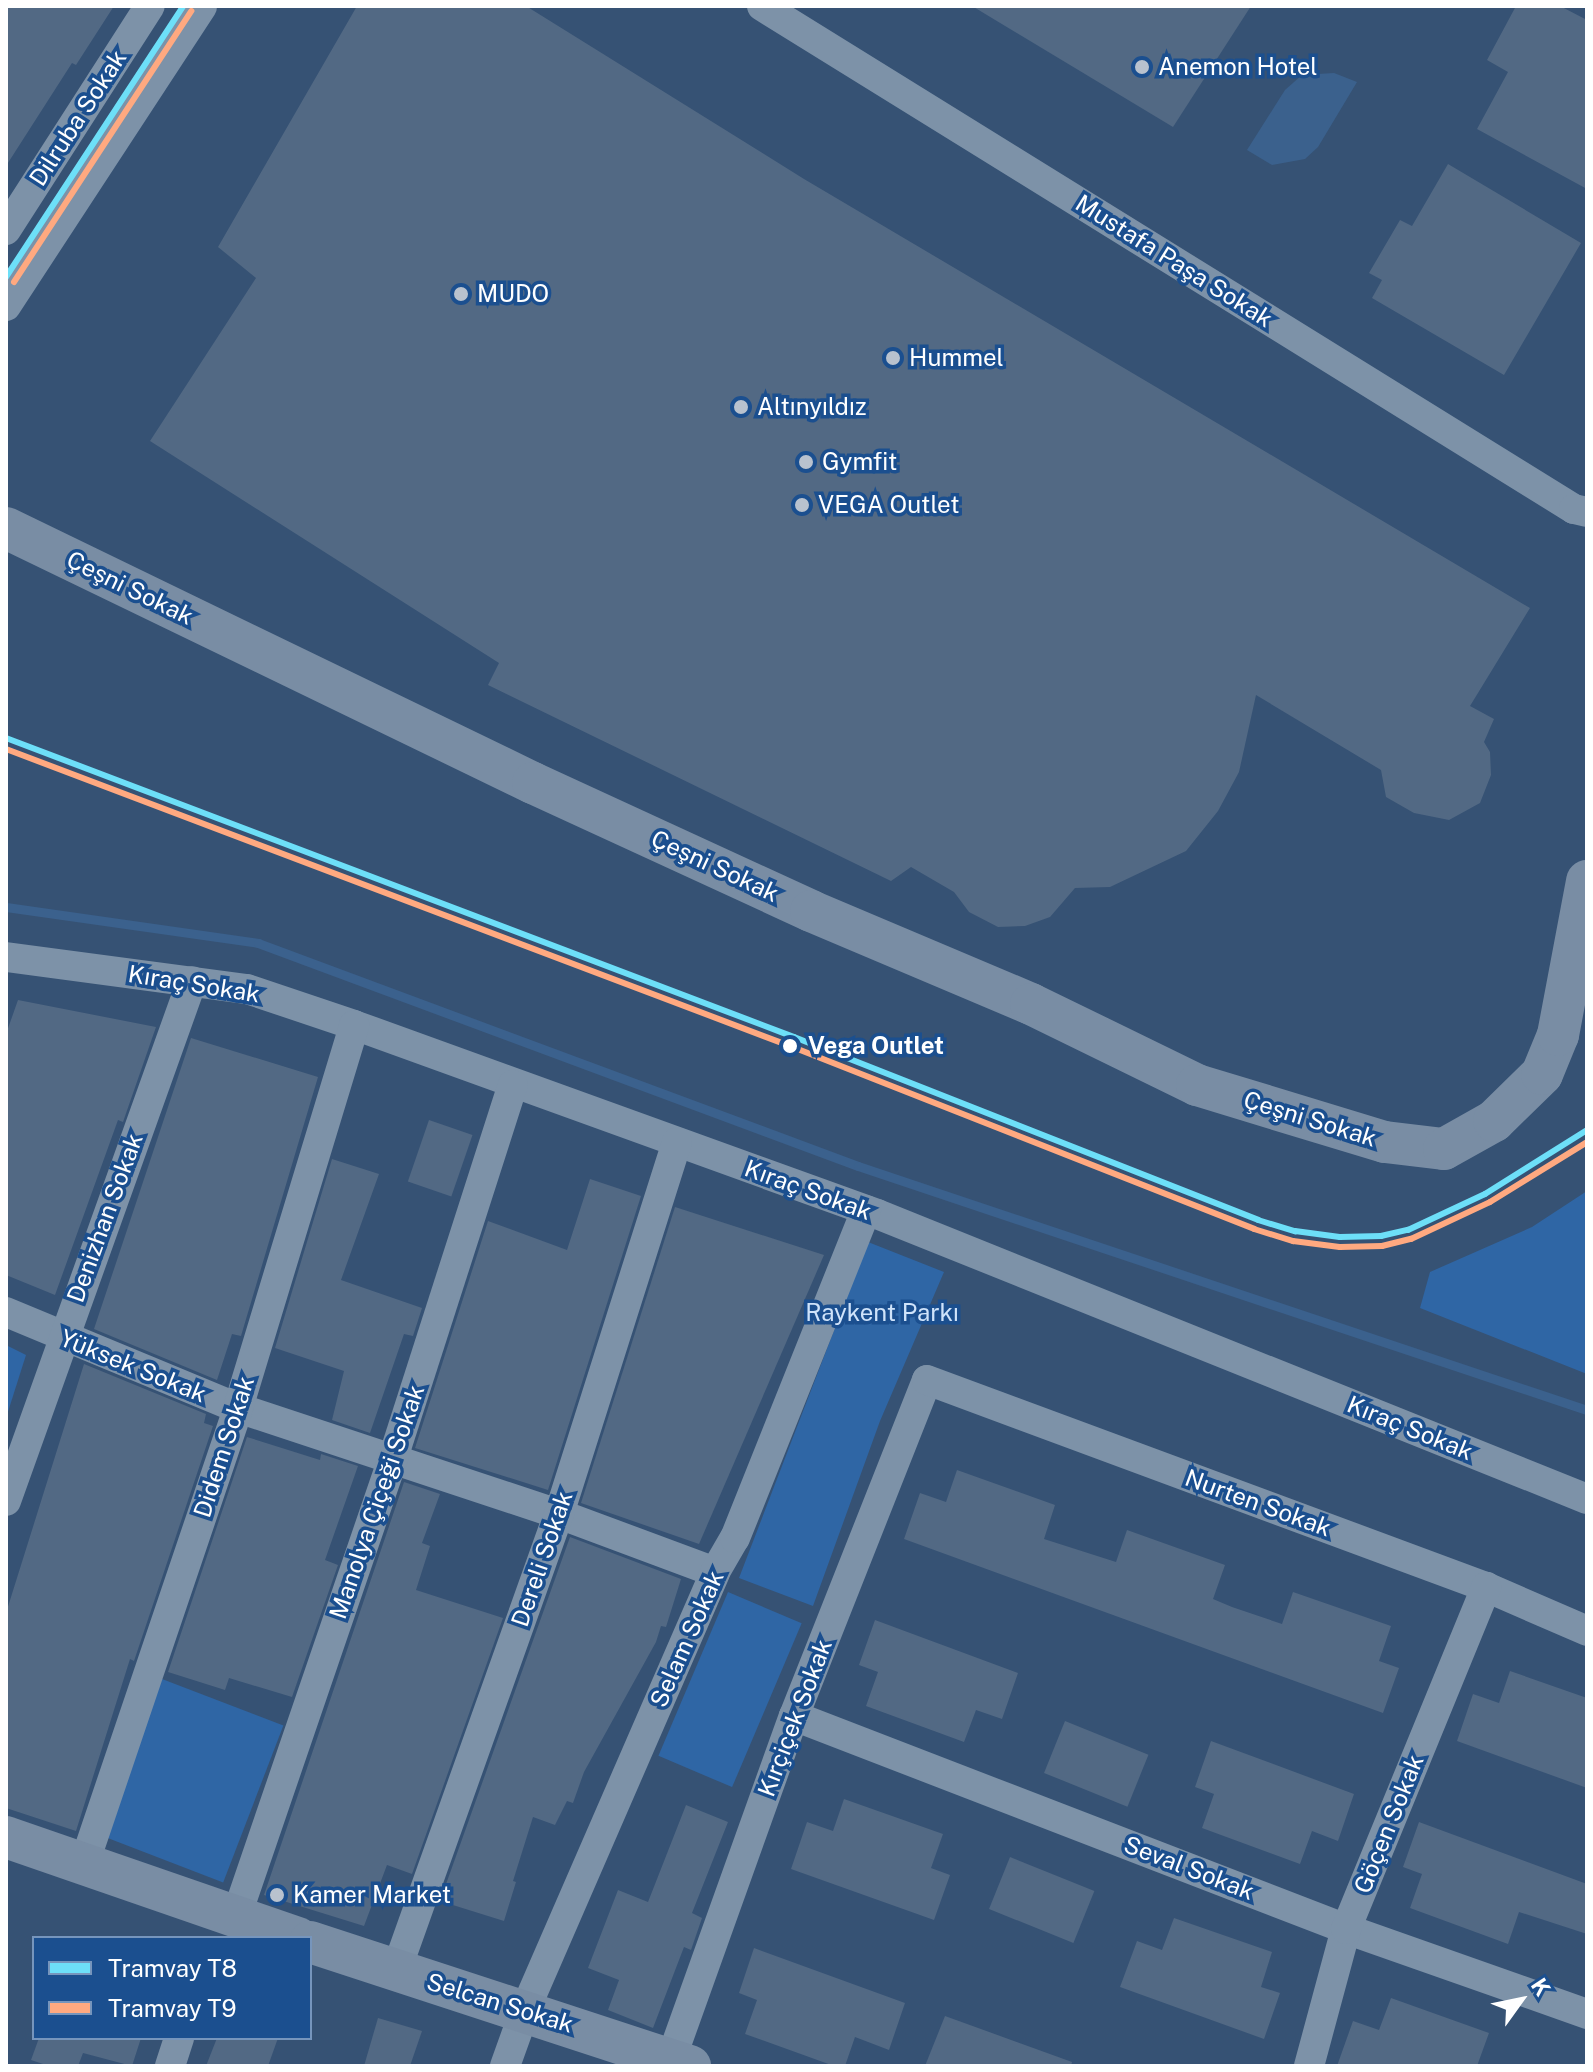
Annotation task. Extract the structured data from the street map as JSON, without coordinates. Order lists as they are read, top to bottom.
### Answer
{
  "streets": {
    "street": [
      "Dilruba Sokak",
      "Mustafa Paşa Sokak",
      "Çeşni Sokak",
      "Kıraç Sokak",
      "Denizhan Sokak",
      "Yüksek Sokak",
      "Didem Sokak",
      "Manolya Çiçeği Sokak",
      "Nurten Sokak",
      "Dereli Sokak",
      "Selam Sokak",
      "Kırçiçek Sokak",
      "Göçen Sokak",
      "Seval Sokak",
      "Selcan Sokak"
    ]
  },
  "crossings": [
    ["Kıraç Sokak", "Denizhan Sokak"],
    ["Kıraç Sokak", "Didem Sokak"],
    ["Kıraç Sokak", "Manolya Çiçeği Sokak"],
    ["Kıraç Sokak", "Dereli Sokak"],
    ["Kıraç Sokak", "Selam Sokak"],
    ["Denizhan Sokak", "Yüksek Sokak"],
    ["Yüksek Sokak", "Didem Sokak"],
    ["Yüksek Sokak", "Manolya Çiçeği Sokak"],
    ["Yüksek Sokak", "Dereli Sokak"],
    ["Yüksek Sokak", "Selam Sokak"],
    ["Nurten Sokak", "Kırçiçek Sokak"],
    ["Nurten Sokak", "Göçen Sokak"],
    ["Dereli Sokak", "Selcan Sokak"],
    ["Selam Sokak", "Selcan Sokak"],
    ["Kırçiçek Sokak", "Seval Sokak"],
    ["Kırçiçek Sokak", "Selcan Sokak"],
    ["Göçen Sokak", "Seval Sokak"]
  ],
  "parks": ["Raykent Parkı"],
  "places": [
    "Anemon Hotel",
    "MUDO",
    "Hummel",
    "Altınyıldız",
    "Gymfit",
    "VEGA Outlet",
    "Vega Outlet",
    "Kamer Market"
  ],
  "lines": ["tram line T8", "tram line T9"],
  "legend": ["Tramvay T8", "Tramvay T9"],
  "north": "top right"
}
